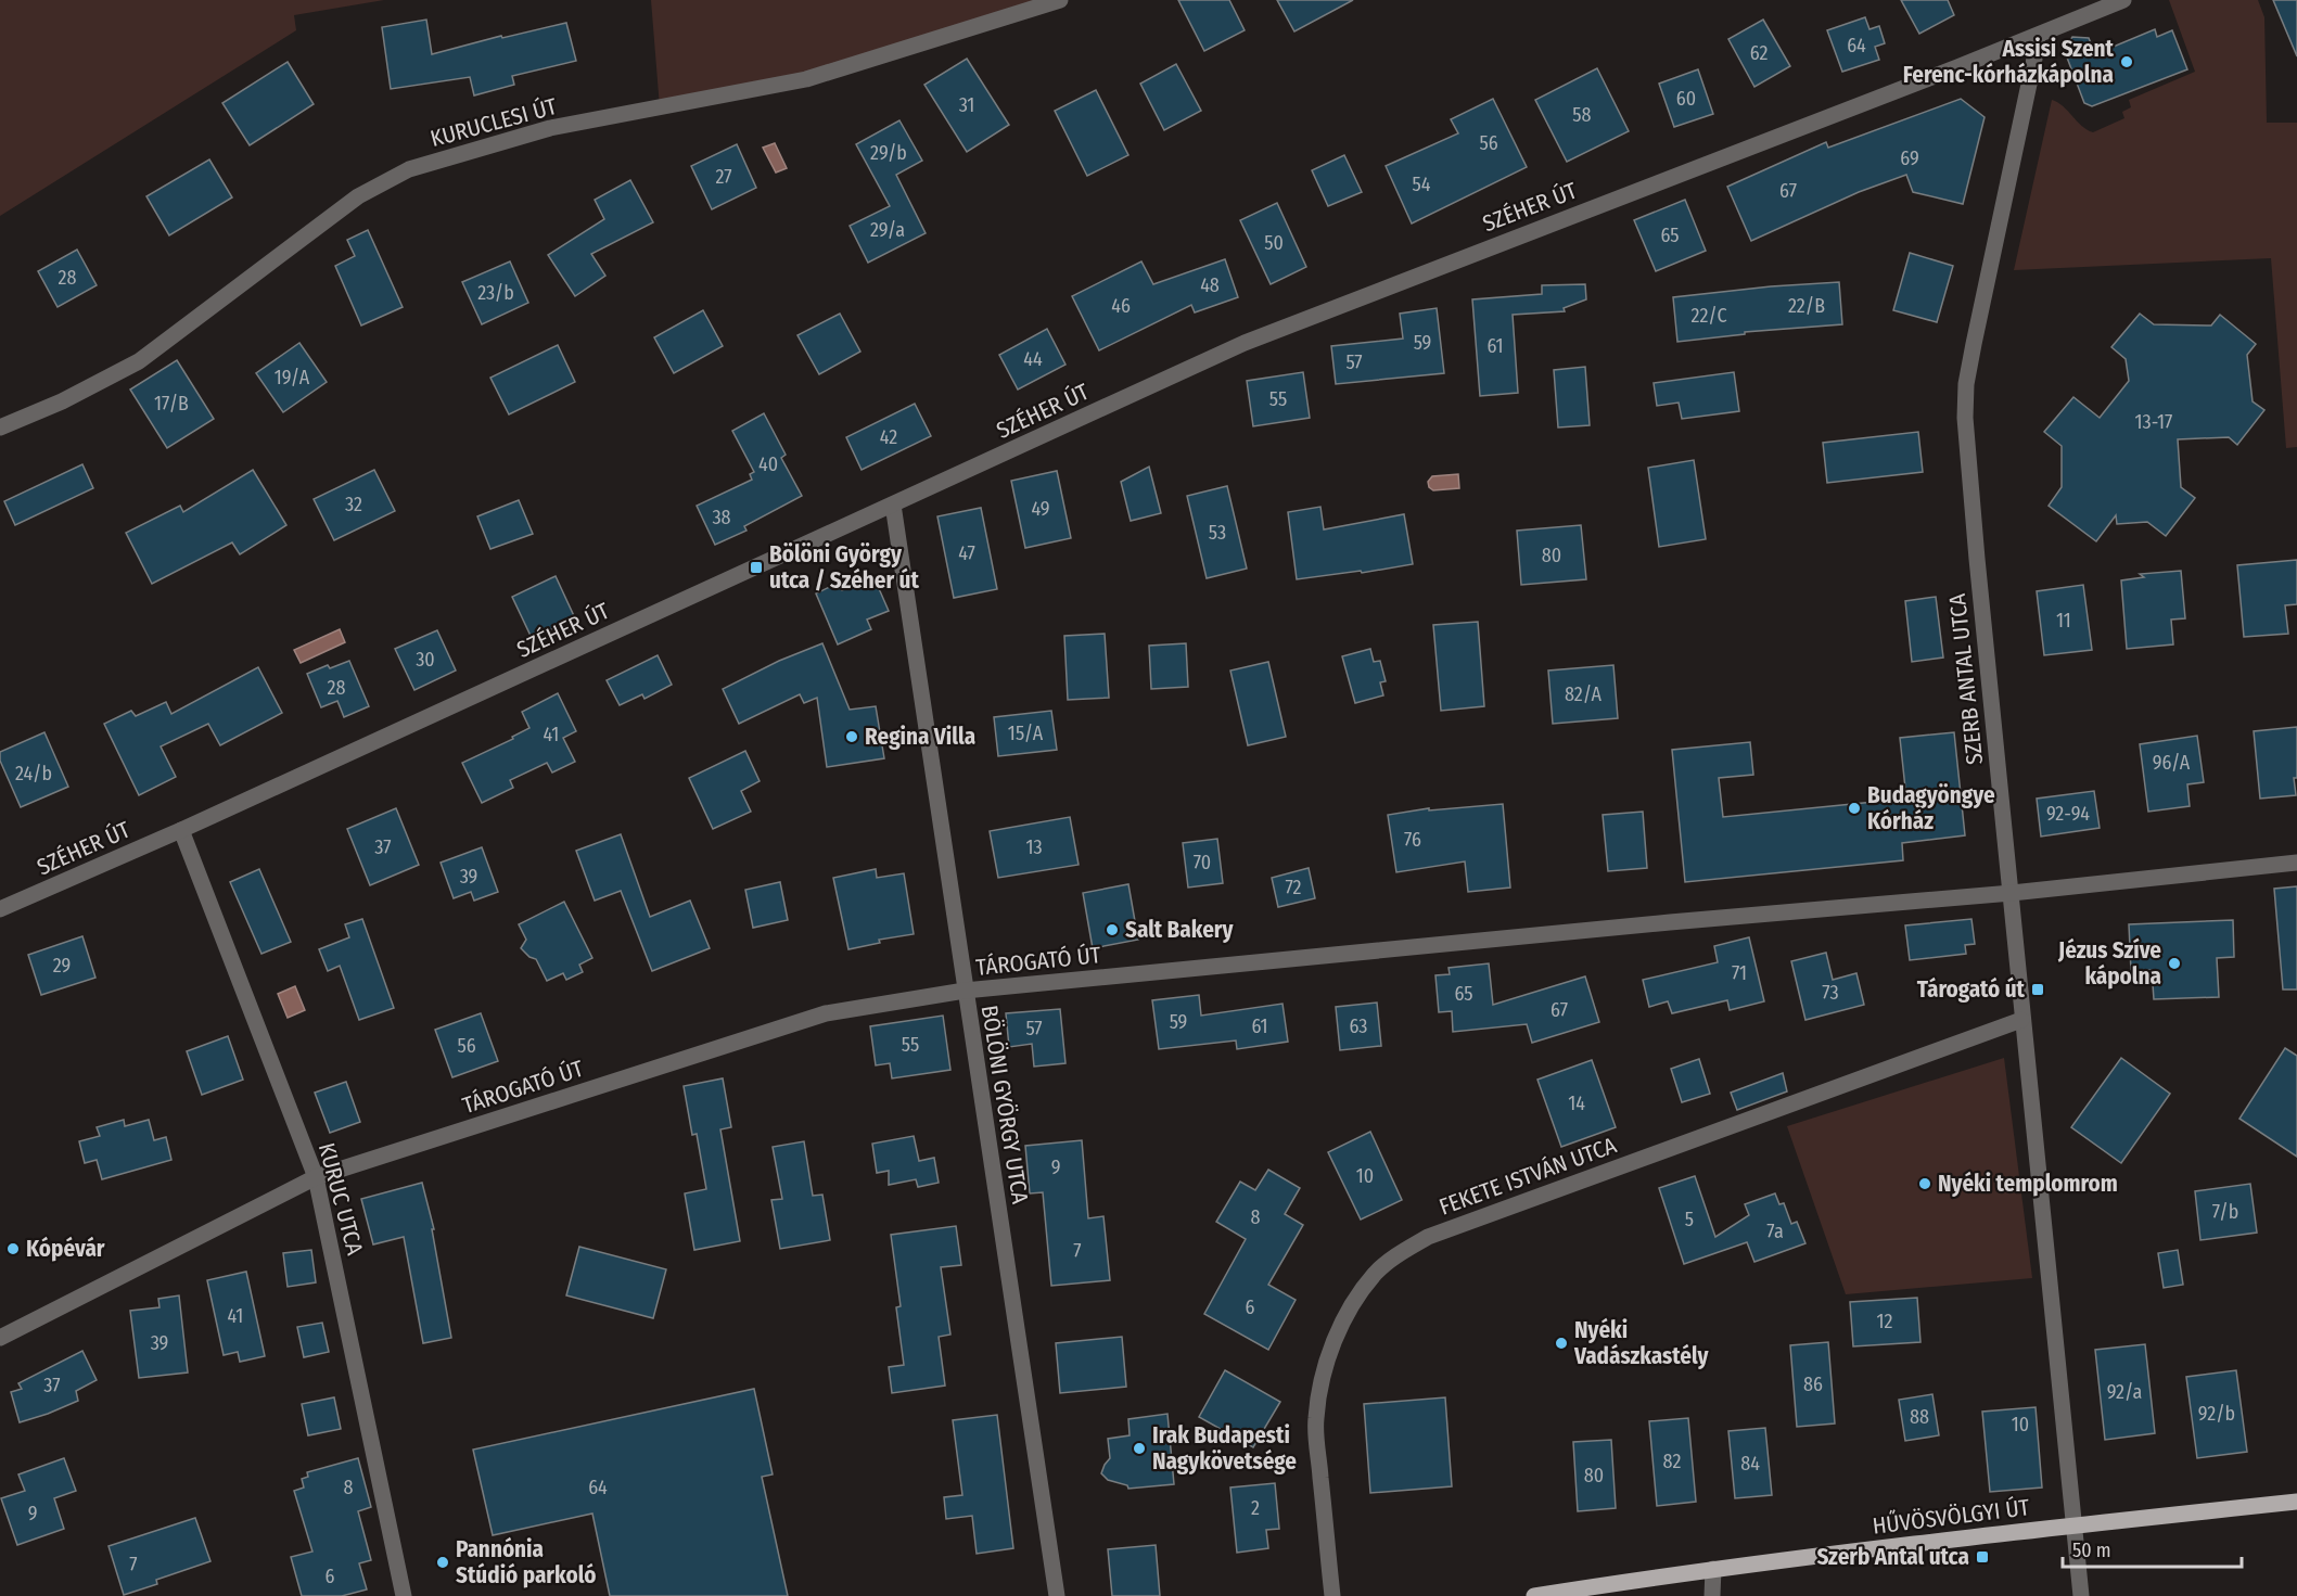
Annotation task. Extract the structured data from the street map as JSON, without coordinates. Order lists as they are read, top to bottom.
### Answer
{
  "streets": {
    "main road": ["HŰVÖSVÖLGYI ÚT"],
    "street": [
      "KURUCLESI ÚT",
      "SZÉHER ÚT",
      "SZERB ANTAL UTCA",
      "TÁROGATÓ ÚT",
      "BÖLÖNI GYÖRGY UTCA",
      "FEKETE ISTVÁN UTCA",
      "KURUC UTCA"
    ]
  },
  "crossings": [
    ["SZÉHER ÚT", "SZERB ANTAL UTCA"],
    ["SZÉHER ÚT", "BÖLÖNI GYÖRGY UTCA"],
    ["SZÉHER ÚT", "KURUC UTCA"],
    ["SZERB ANTAL UTCA", "TÁROGATÓ ÚT"],
    ["SZERB ANTAL UTCA", "FEKETE ISTVÁN UTCA"],
    ["SZERB ANTAL UTCA", "HŰVÖSVÖLGYI ÚT"],
    ["TÁROGATÓ ÚT", "BÖLÖNI GYÖRGY UTCA"],
    ["TÁROGATÓ ÚT", "KURUC UTCA"]
  ],
  "places": {
    "other": [
      "Assisi Szent Ferenc-kórházkápolna",
      "Regina Villa",
      "Budagyöngye Kórház",
      "Salt Bakery",
      "Jézus Szíve kápolna",
      "Nyéki templomrom",
      "Kópévár",
      "Nyéki Vadászkastély",
      "Irak Budapesti Nagykövetsége",
      "Pannónia Stúdió parkoló"
    ],
    "transit": ["Bölöni György utca / Széher út", "Tárogató út", "Szerb Antal utca"]
  },
  "house_numbers": [
    "64",
    "62",
    "60",
    "31",
    "58",
    "56",
    "29/b",
    "69",
    "27",
    "54",
    "67",
    "29/a",
    "65",
    "50",
    "28",
    "48",
    "23/b",
    "46",
    "22/B",
    "22/C",
    "59",
    "61",
    "44",
    "57",
    "19/A",
    "55",
    "17/B",
    "13-17",
    "42",
    "40",
    "32",
    "49",
    "38",
    "53",
    "47",
    "80",
    "11",
    "30",
    "28",
    "82/A",
    "15/A",
    "41",
    "96/A",
    "24/b",
    "92-94",
    "76",
    "37",
    "13",
    "70",
    "39",
    "72",
    "29",
    "71",
    "73",
    "65",
    "67",
    "59",
    "61",
    "63",
    "57",
    "55",
    "56",
    "14",
    "9",
    "10",
    "7/b",
    "8",
    "5",
    "7a",
    "7",
    "6",
    "41",
    "12",
    "39",
    "86",
    "37",
    "92/a",
    "92/b",
    "88",
    "10",
    "82",
    "84",
    "80",
    "8",
    "64",
    "2",
    "9",
    "7",
    "6"
  ],
  "scale_bar": "50 m"
}
